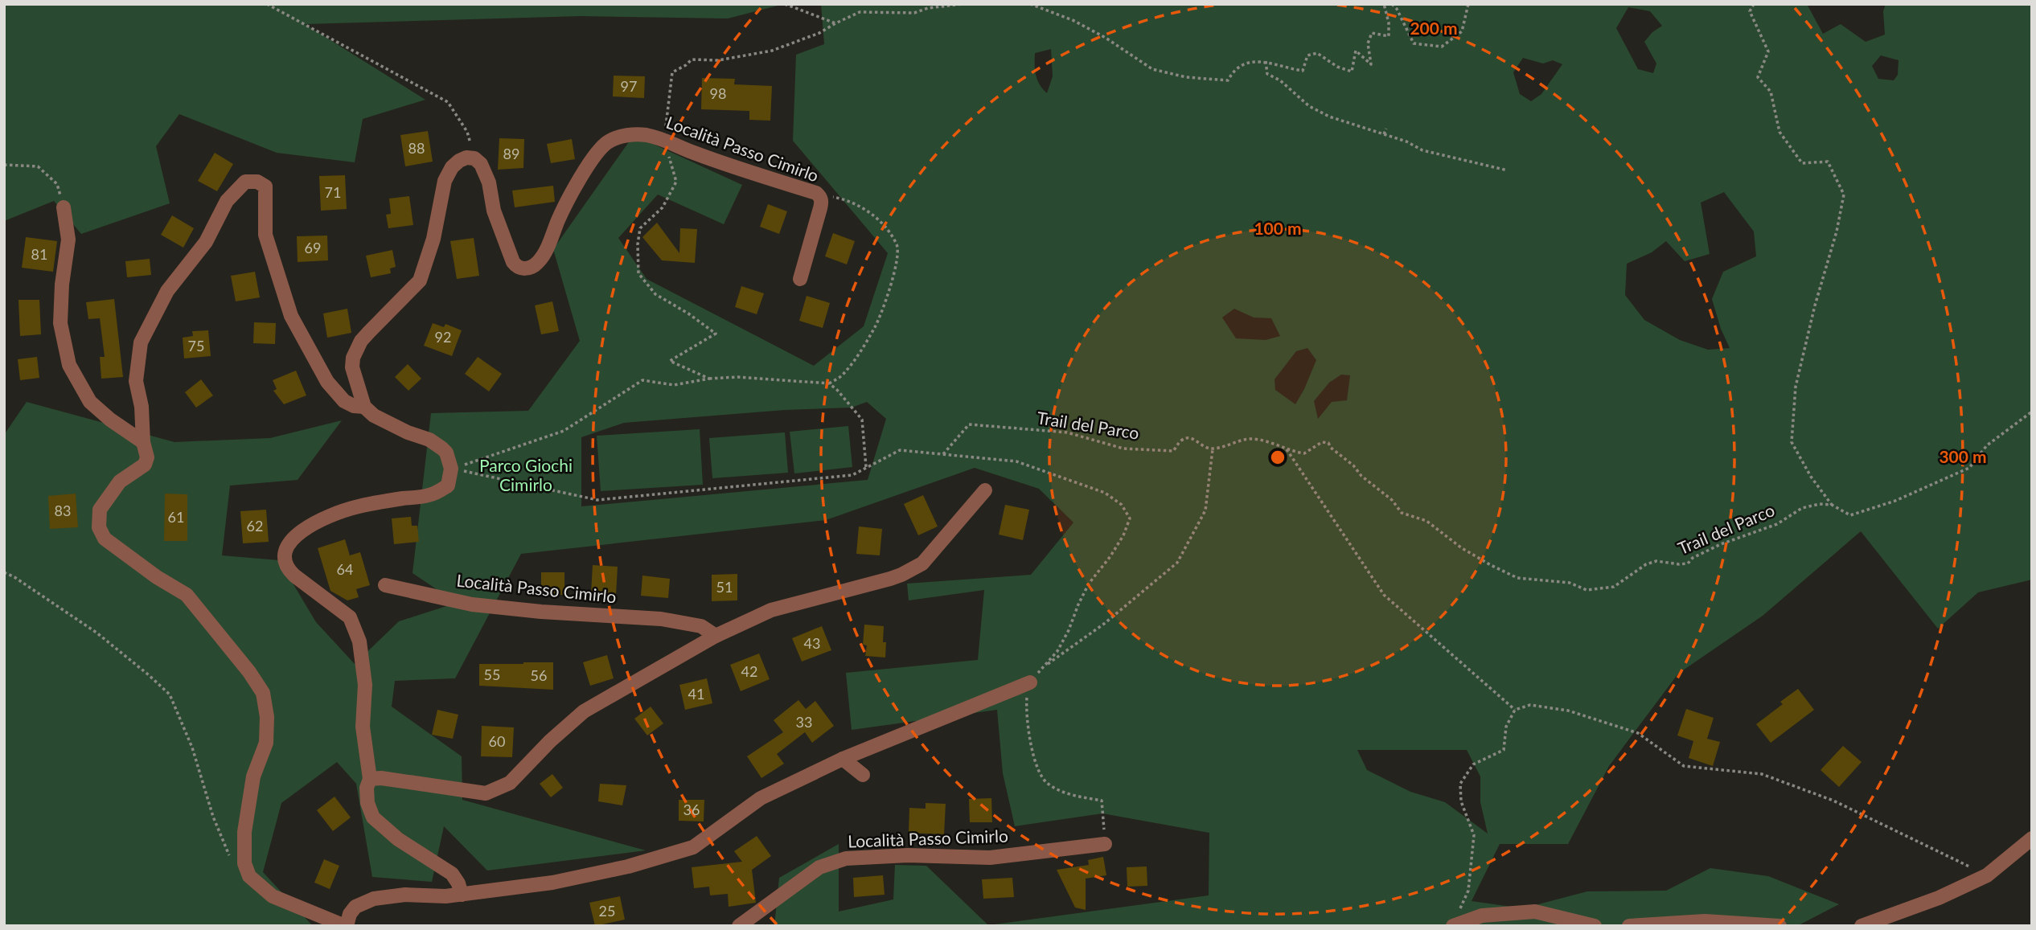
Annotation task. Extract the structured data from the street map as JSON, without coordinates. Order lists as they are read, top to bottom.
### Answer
{
  "streets": {
    "street": ["Località Passo Cimirlo"],
    "path": ["Trail del Parco"]
  },
  "parks": ["Parco Giochi Cimirlo"],
  "house_numbers": [
    "97",
    "98",
    "88",
    "89",
    "71",
    "69",
    "81",
    "92",
    "75",
    "83",
    "61",
    "62",
    "64",
    "51",
    "43",
    "42",
    "55",
    "56",
    "41",
    "33",
    "60",
    "36",
    "25"
  ],
  "rings": ["200 m", "100 m", "300 m"]
}
